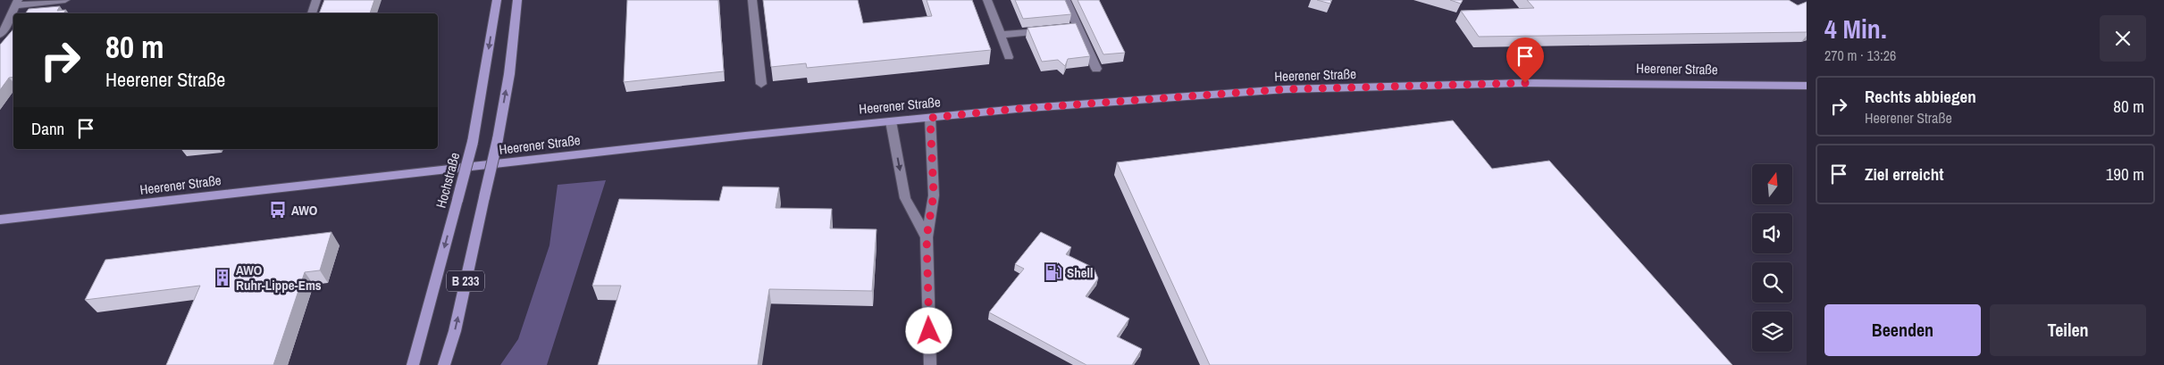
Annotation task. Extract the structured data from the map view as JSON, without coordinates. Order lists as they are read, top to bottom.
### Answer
{
  "streets": {
    "main road": ["Heerener Straße", "Hochstraße", "B 233"]
  },
  "places": {
    "bus stop": ["AWO"],
    "fuel station": ["Shell"],
    "building": ["AWO Ruhr-Lippe-Ems"]
  },
  "north": "top",
  "page": {
    "heading": ["4 Min.", "270 m · 13:26"],
    "turn": ["80 m", "Heerener Straße"],
    "list": [
      {
        "name": "Rechts abbiegen",
        "note": "Heerener Straße",
        "value": "80 m"
      },
      {
        "name": "Ziel erreicht",
        "value": "190 m"
      }
    ],
    "then": "Dann",
    "buttons": ["Beenden", "Teilen"]
  }
}
